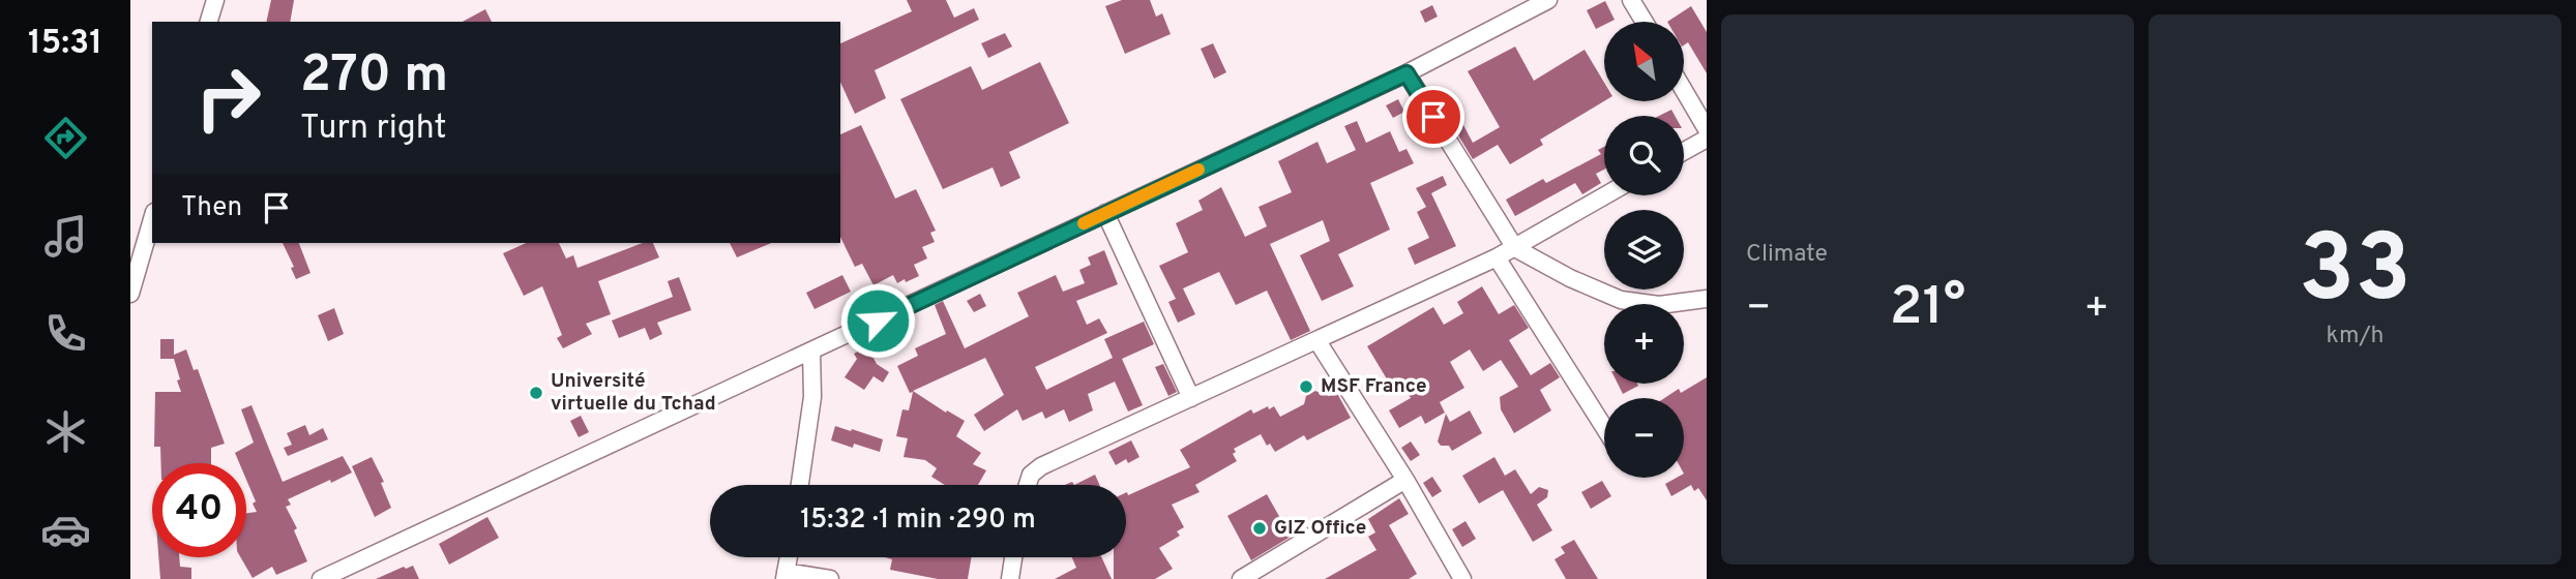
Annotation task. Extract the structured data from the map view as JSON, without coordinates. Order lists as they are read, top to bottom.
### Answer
{
  "places": ["MSF France", "Université virtuelle du Tchad", "GIZ Office"],
  "north": "top left",
  "page": {
    "tabs": "15:31",
    "tile": [
      "Climate",
      ["33", "km/h"]
    ],
    "map_buttons": ["+", "−"],
    "turn": ["270 m", "Turn right"],
    "then": "Then",
    "heat": ["−", "21°", "+"],
    "limit": "40",
    "trip": "15:32 · 1 min · 290 m"
  }
}
